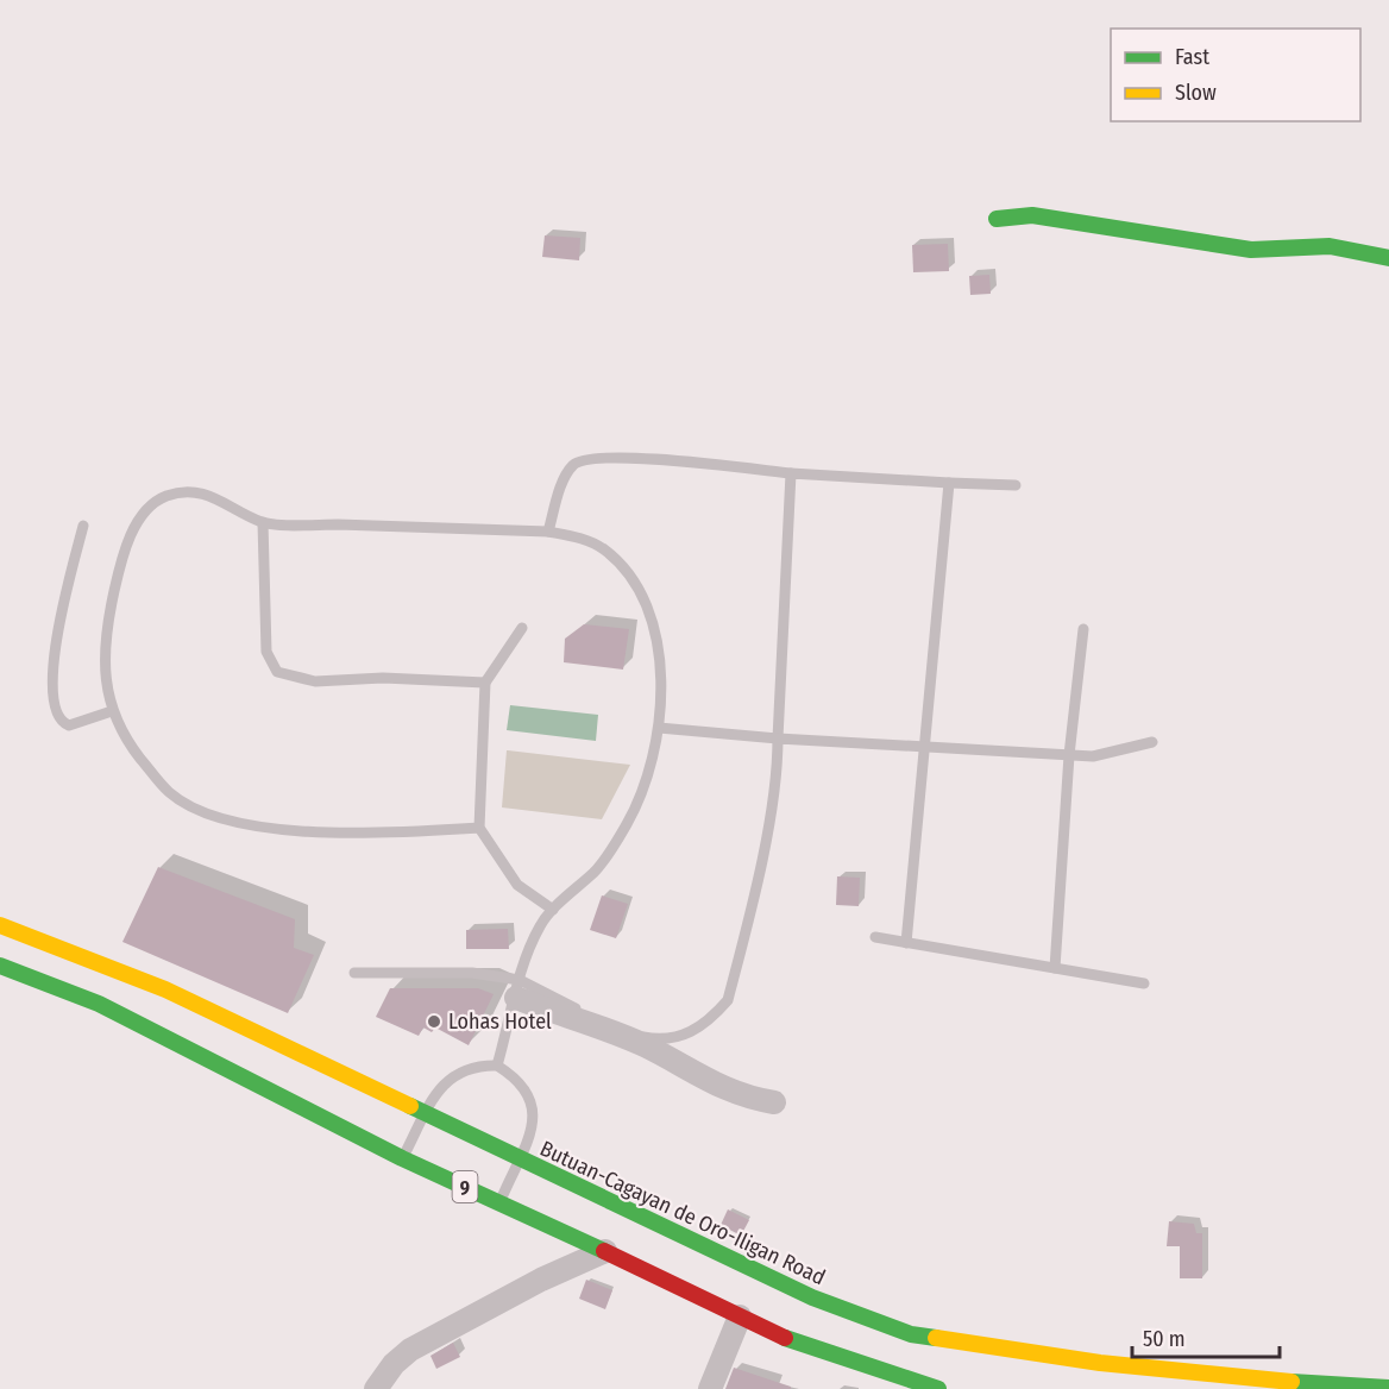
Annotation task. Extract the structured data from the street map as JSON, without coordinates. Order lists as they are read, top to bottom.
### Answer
{
  "streets": {
    "main road": ["9", "Butuan-Cagayan de Oro-Iligan Road"]
  },
  "places": ["Lohas Hotel"],
  "legend": ["Fast", "Slow"],
  "scale_bar": "50 m"
}
